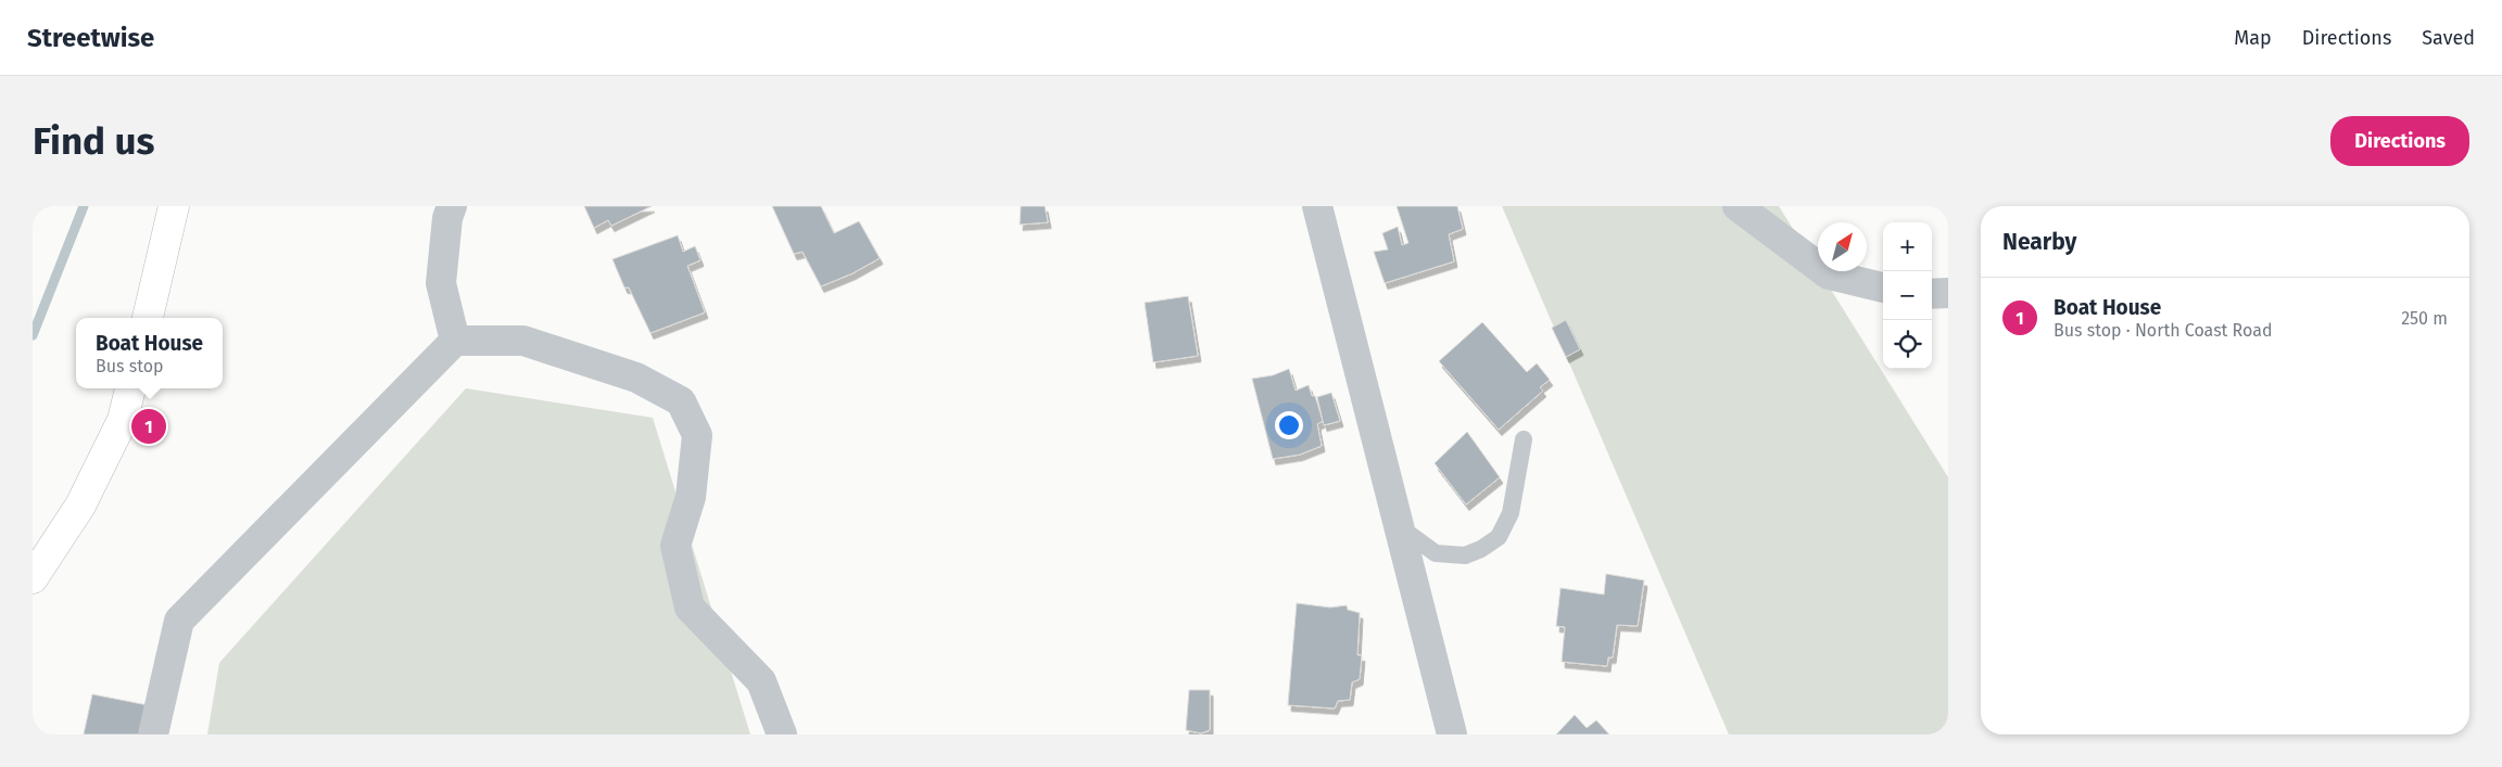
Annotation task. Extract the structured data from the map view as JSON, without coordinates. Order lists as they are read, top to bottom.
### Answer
{
  "north": "top right",
  "page": {
    "header": "Streetwise",
    "nav": ["Map", "Directions", "Saved"],
    "buttons": "Directions",
    "title": "Find us",
    "heading": "Nearby",
    "map_buttons": ["+", "−"],
    "list": [
      {
        "mark": "1",
        "name": "Boat House",
        "note": "Bus stop · North Coast Road",
        "value": "250 m"
      }
    ],
    "popup": ["Boat House", "Bus stop"],
    "pins": "1"
  }
}
